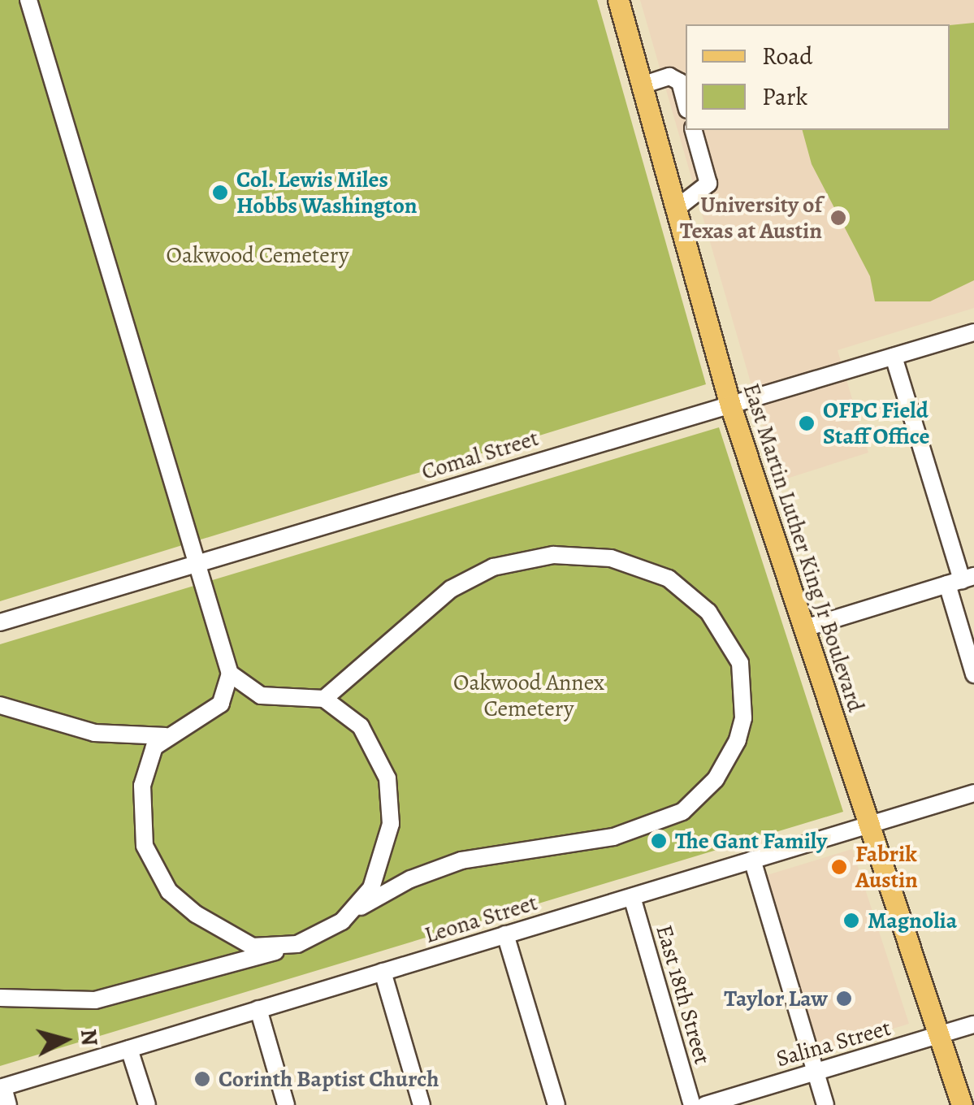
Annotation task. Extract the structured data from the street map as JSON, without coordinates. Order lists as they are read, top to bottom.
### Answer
{
  "streets": {
    "main road": ["East Martin Luther King Jr Boulevard"],
    "street": [
      "Comal Street",
      "Leona Street",
      "East 18th Street",
      "Salina Street"
    ]
  },
  "crossings": [
    ["Comal Street", "East Martin Luther King Jr Boulevard"],
    ["East Martin Luther King Jr Boulevard", "Leona Street"],
    ["East Martin Luther King Jr Boulevard", "Salina Street"],
    ["Leona Street", "East 18th Street"]
  ],
  "parks": ["Oakwood Cemetery", "Oakwood Annex Cemetery"],
  "places": [
    "Col. Lewis Miles Hobbs Washington",
    "University of Texas at Austin",
    "OFPC Field Staff Office",
    "The Gant Family",
    "Fabrik Austin",
    "Magnolia",
    "Taylor Law",
    "Corinth Baptist Church"
  ],
  "legend": ["Road", "Park"],
  "north": "right"
}
